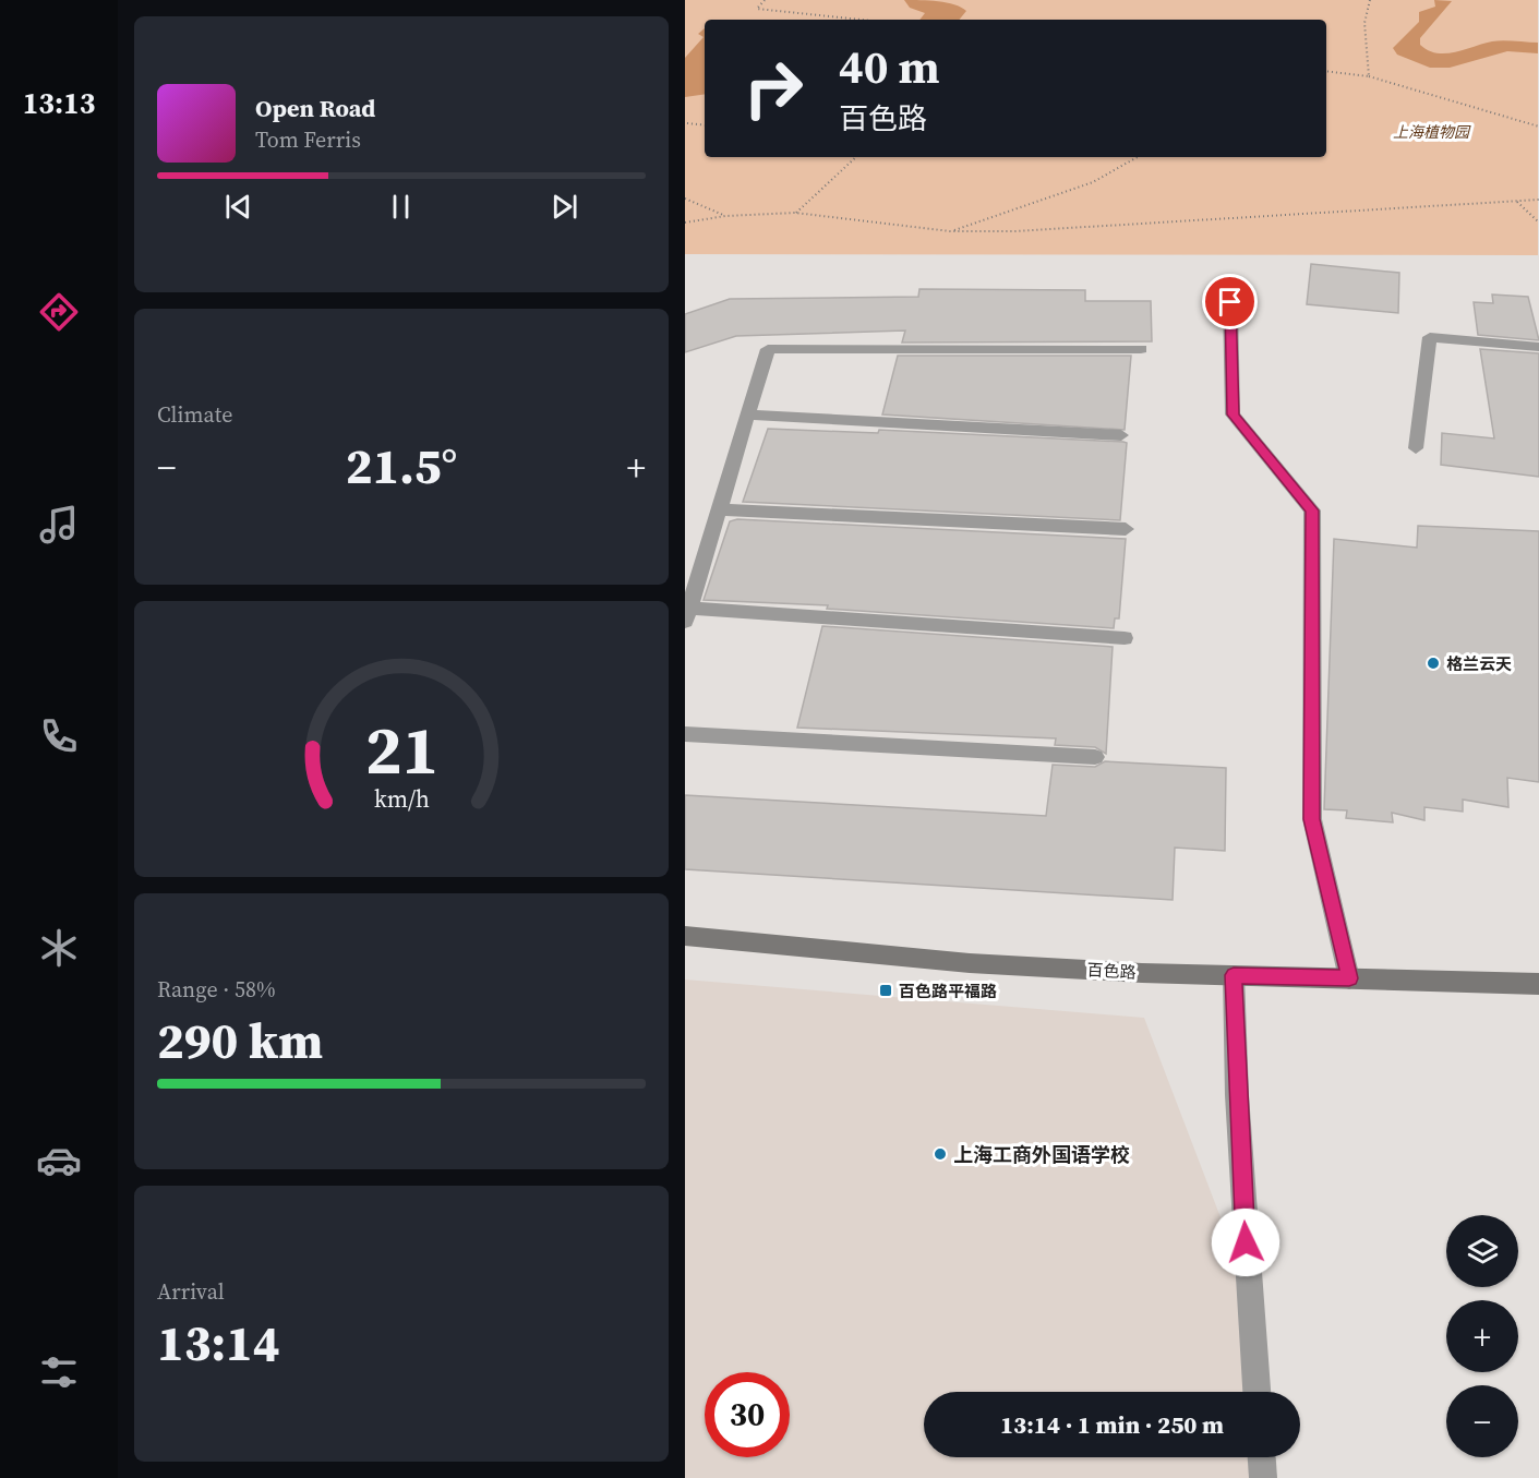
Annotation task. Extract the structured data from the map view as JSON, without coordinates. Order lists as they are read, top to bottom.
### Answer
{
  "streets": {
    "street": ["百色路"]
  },
  "parks": ["上海植物园"],
  "places": {
    "other": ["格兰云天", "上海工商外国语学校"],
    "transit": ["百色路平福路"]
  },
  "page": {
    "tabs": "13:13",
    "turn": ["40 m", "百色路"],
    "song": ["Open Road", "Tom Ferris"],
    "tile": [
      "Climate",
      ["Range · 58%", "290 km"],
      ["Arrival", "13:14"]
    ],
    "heat": ["−", "21.5°", "+"],
    "map_buttons": ["+", "−"],
    "limit": "30",
    "trip": "13:14 · 1 min · 250 m",
    "gauge": ["21", "km/h"]
  }
}
